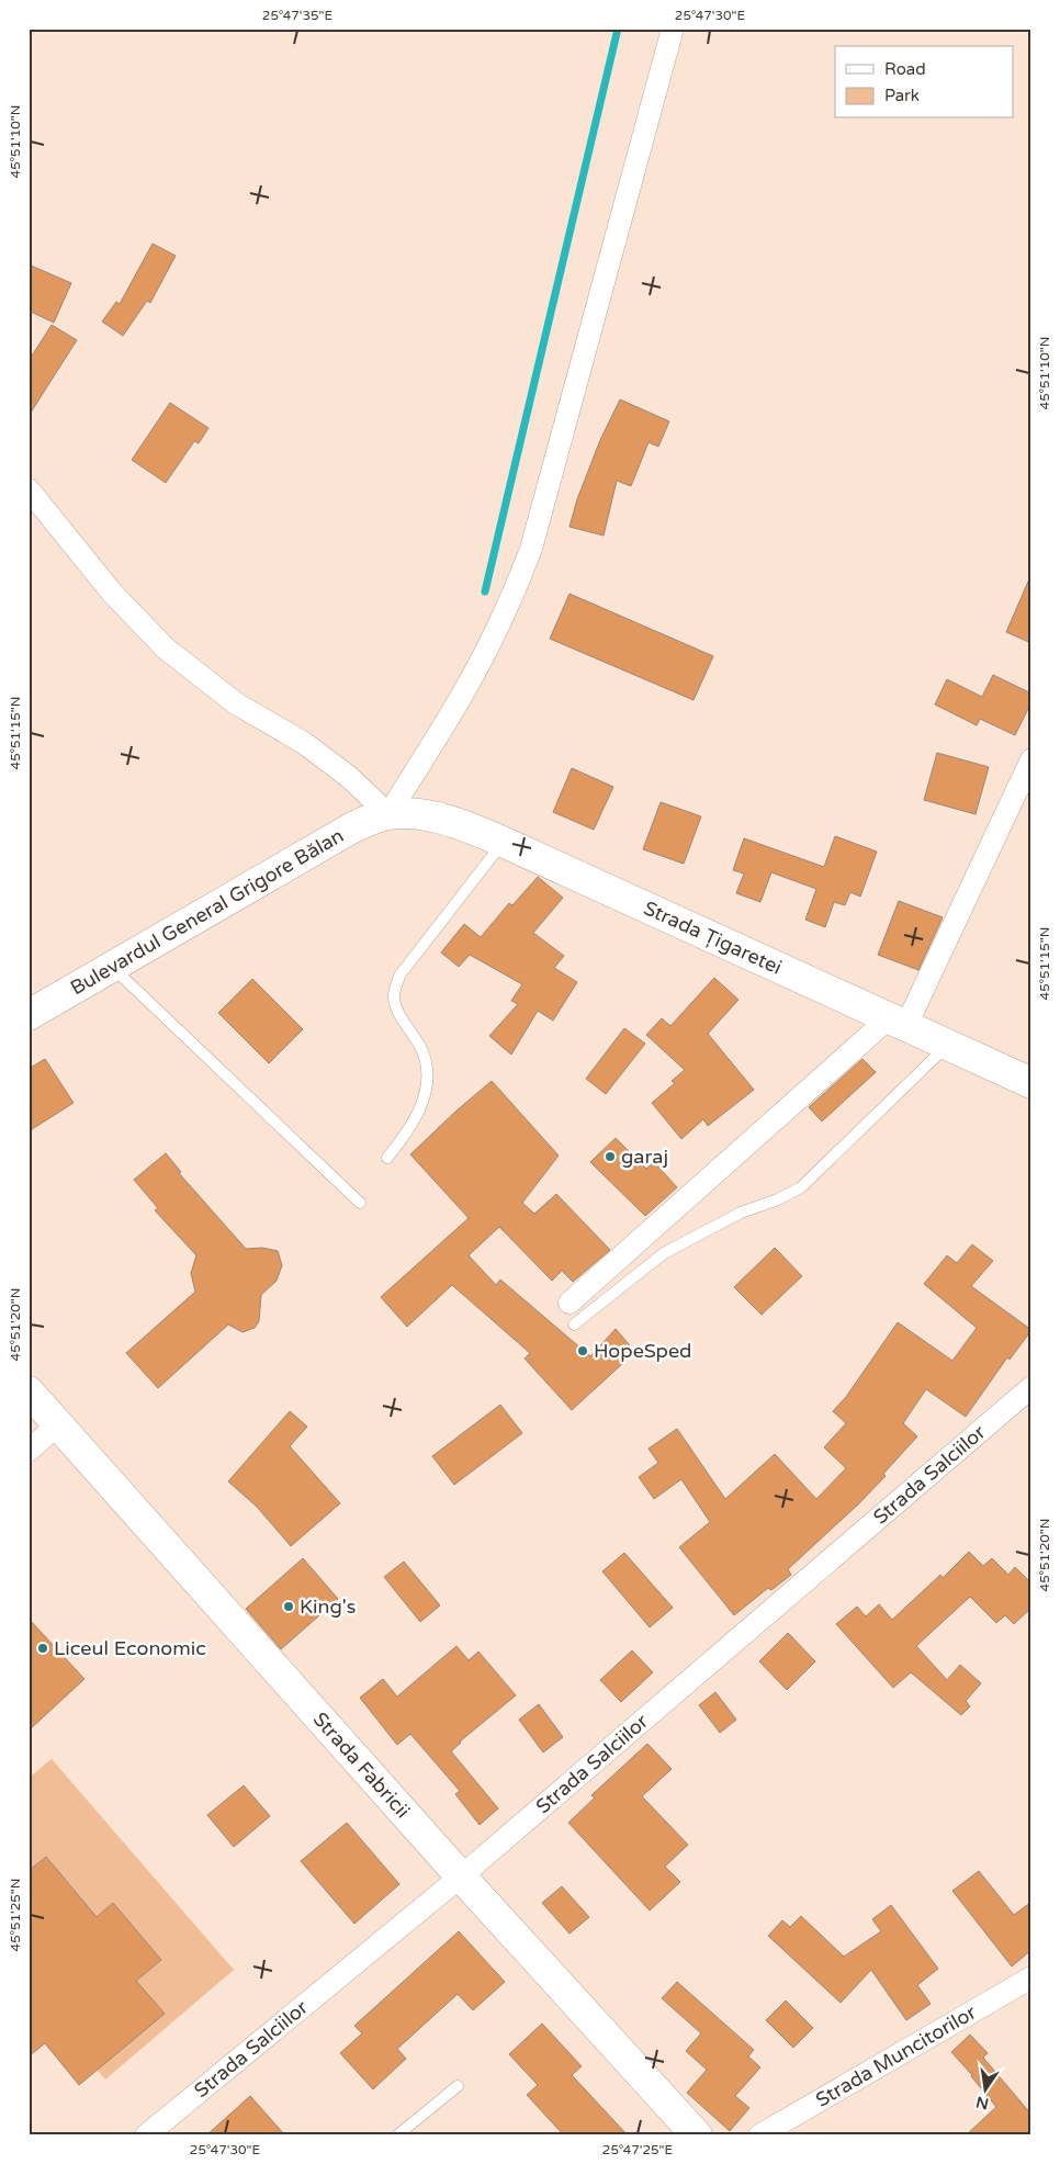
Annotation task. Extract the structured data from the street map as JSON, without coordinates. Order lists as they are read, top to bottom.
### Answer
{
  "streets": {
    "main road": ["Bulevardul General Grigore Bălan", "Strada Țigaretei", "Strada Fabricii"],
    "street": ["Strada Salciilor", "Strada Muncitorilor"]
  },
  "crossings": [
    ["Bulevardul General Grigore Bălan", "Strada Țigaretei"],
    ["Strada Salciilor", "Strada Fabricii"]
  ],
  "places": [
    "garaj",
    "HopeSped",
    "King's",
    "Liceul Economic"
  ],
  "legend": ["Road", "Park"],
  "north": "bottom",
  "coordinates": [
    "25°47'35\"E",
    "25°47'30\"E",
    "45°51'10\"N",
    "45°51'15\"N",
    "45°51'20\"N",
    "45°51'25\"N",
    "25°47'25\"E"
  ]
}
